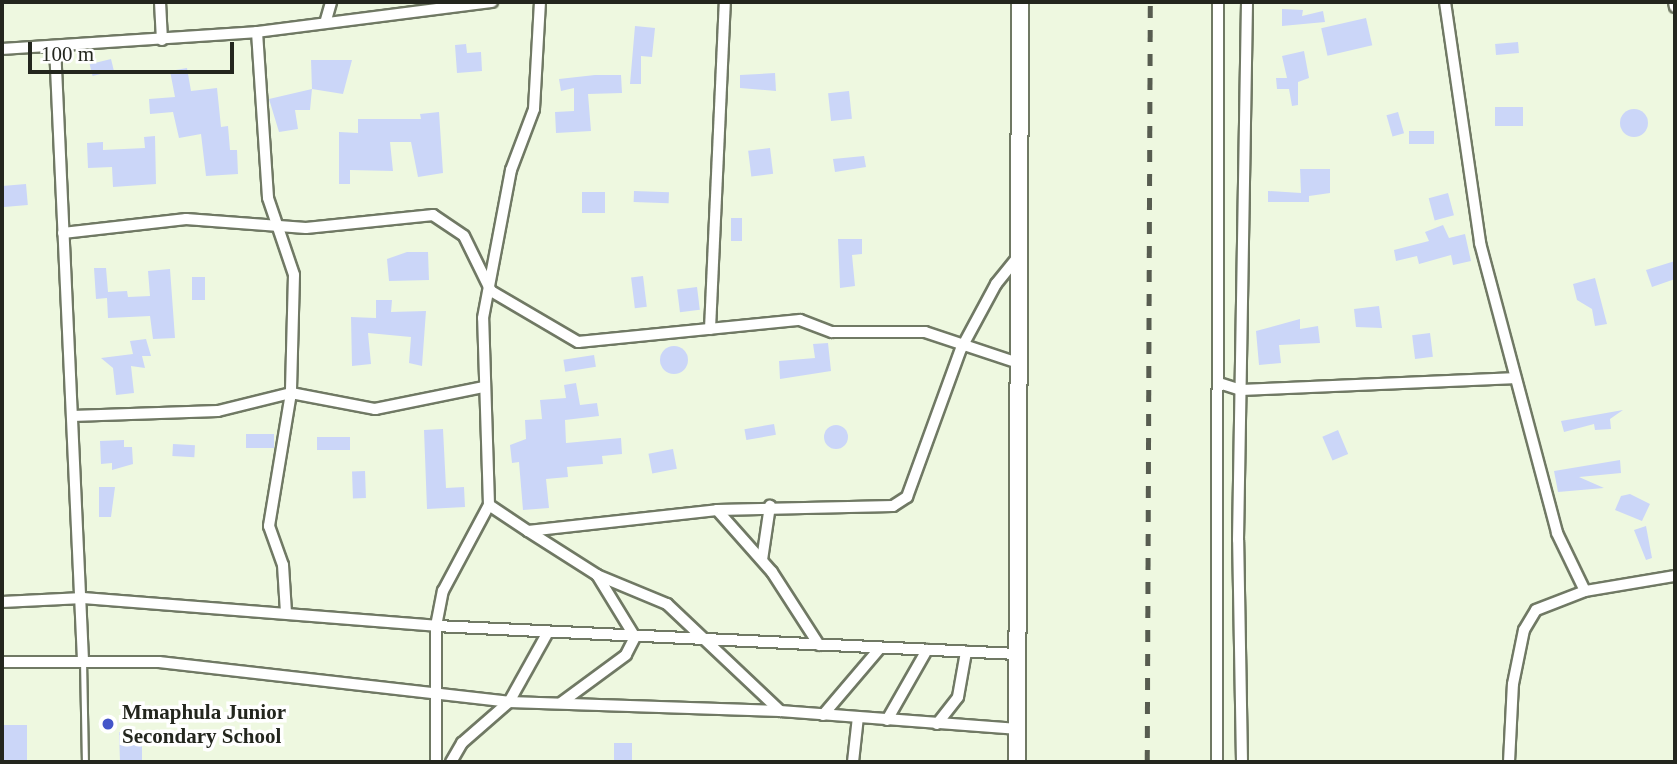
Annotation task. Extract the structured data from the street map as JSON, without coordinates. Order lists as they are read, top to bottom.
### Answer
{
  "places": ["Mmaphula Junior Secondary School"],
  "scale_bar": "100 m"
}
